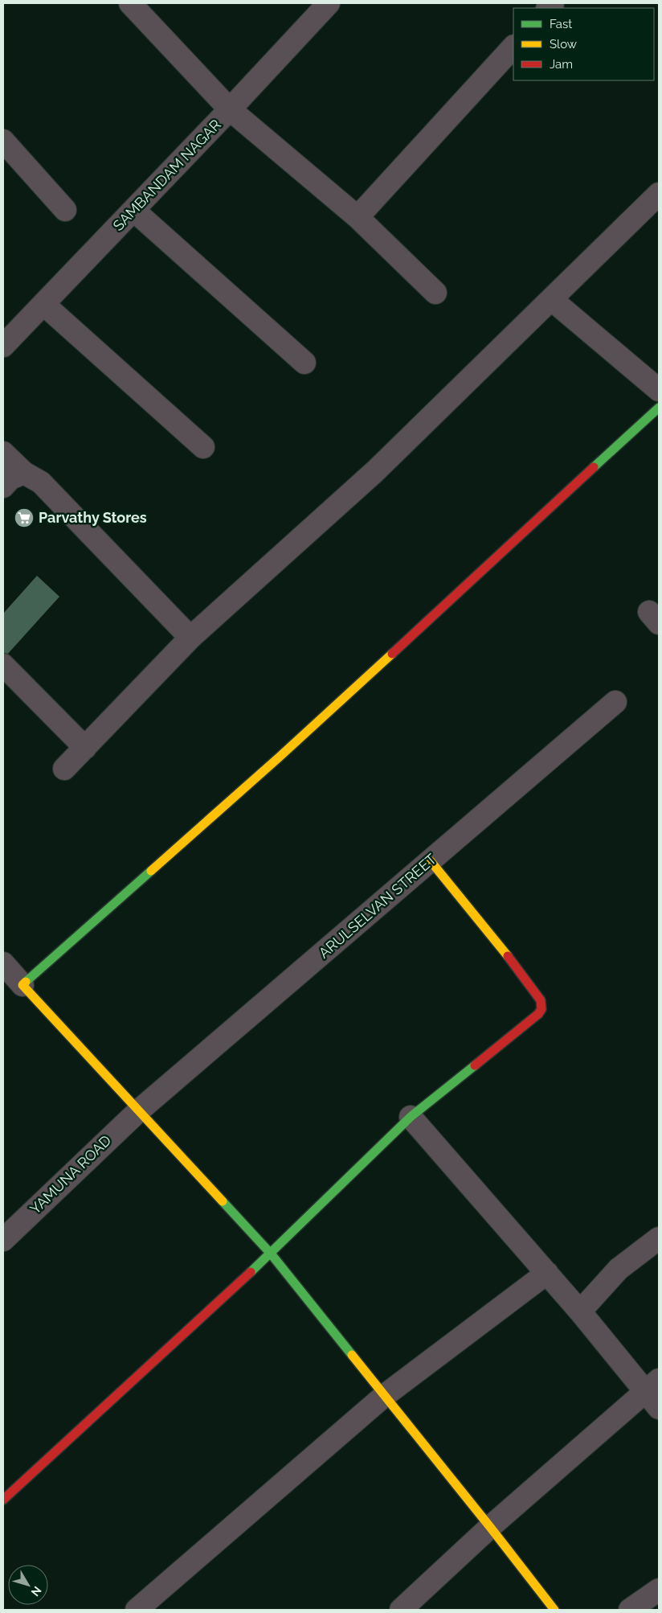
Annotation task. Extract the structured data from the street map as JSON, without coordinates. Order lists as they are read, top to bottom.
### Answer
{
  "streets": {
    "street": ["SAMBANDAM NAGAR", "ARULSELVAN STREET", "YAMUNA ROAD"]
  },
  "crossings": [
    ["ARULSELVAN STREET", "YAMUNA ROAD"]
  ],
  "places": {
    "supermarket": ["Parvathy Stores"]
  },
  "legend": ["Fast", "Slow", "Jam"],
  "north": "bottom right"
}
